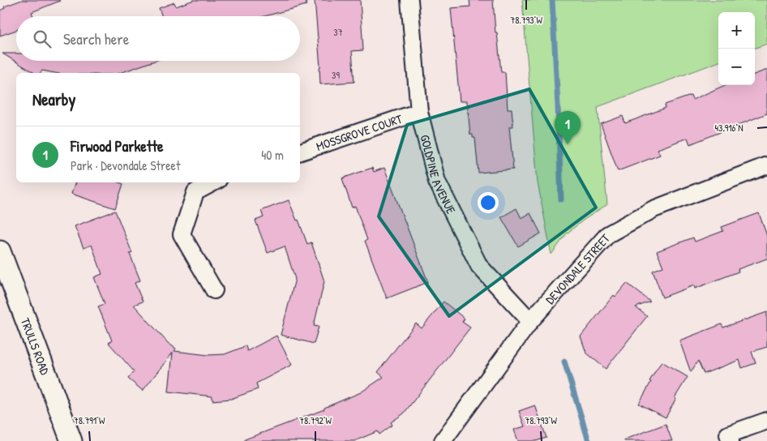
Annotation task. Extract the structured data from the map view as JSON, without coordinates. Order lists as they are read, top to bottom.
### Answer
{
  "streets": {
    "street": [
      "MOSSGROVE COURT",
      "GOLDPINE AVENUE",
      "DEVONDALE STREET",
      "TRULLS ROAD"
    ]
  },
  "crossings": [
    ["MOSSGROVE COURT", "GOLDPINE AVENUE"],
    ["GOLDPINE AVENUE", "DEVONDALE STREET"]
  ],
  "house_numbers": ["37", "39"],
  "page": {
    "map_buttons": ["+", "−"],
    "search": "Search here",
    "heading": "Nearby",
    "pins": "1",
    "list": [
      {
        "mark": "1",
        "name": "Firwood Parkette",
        "note": "Park · Devondale Street",
        "value": "40 m"
      }
    ]
  },
  "coordinates": [
    "78.793°W",
    "43.916°N",
    "78.791°W",
    "78.792°W"
  ]
}
